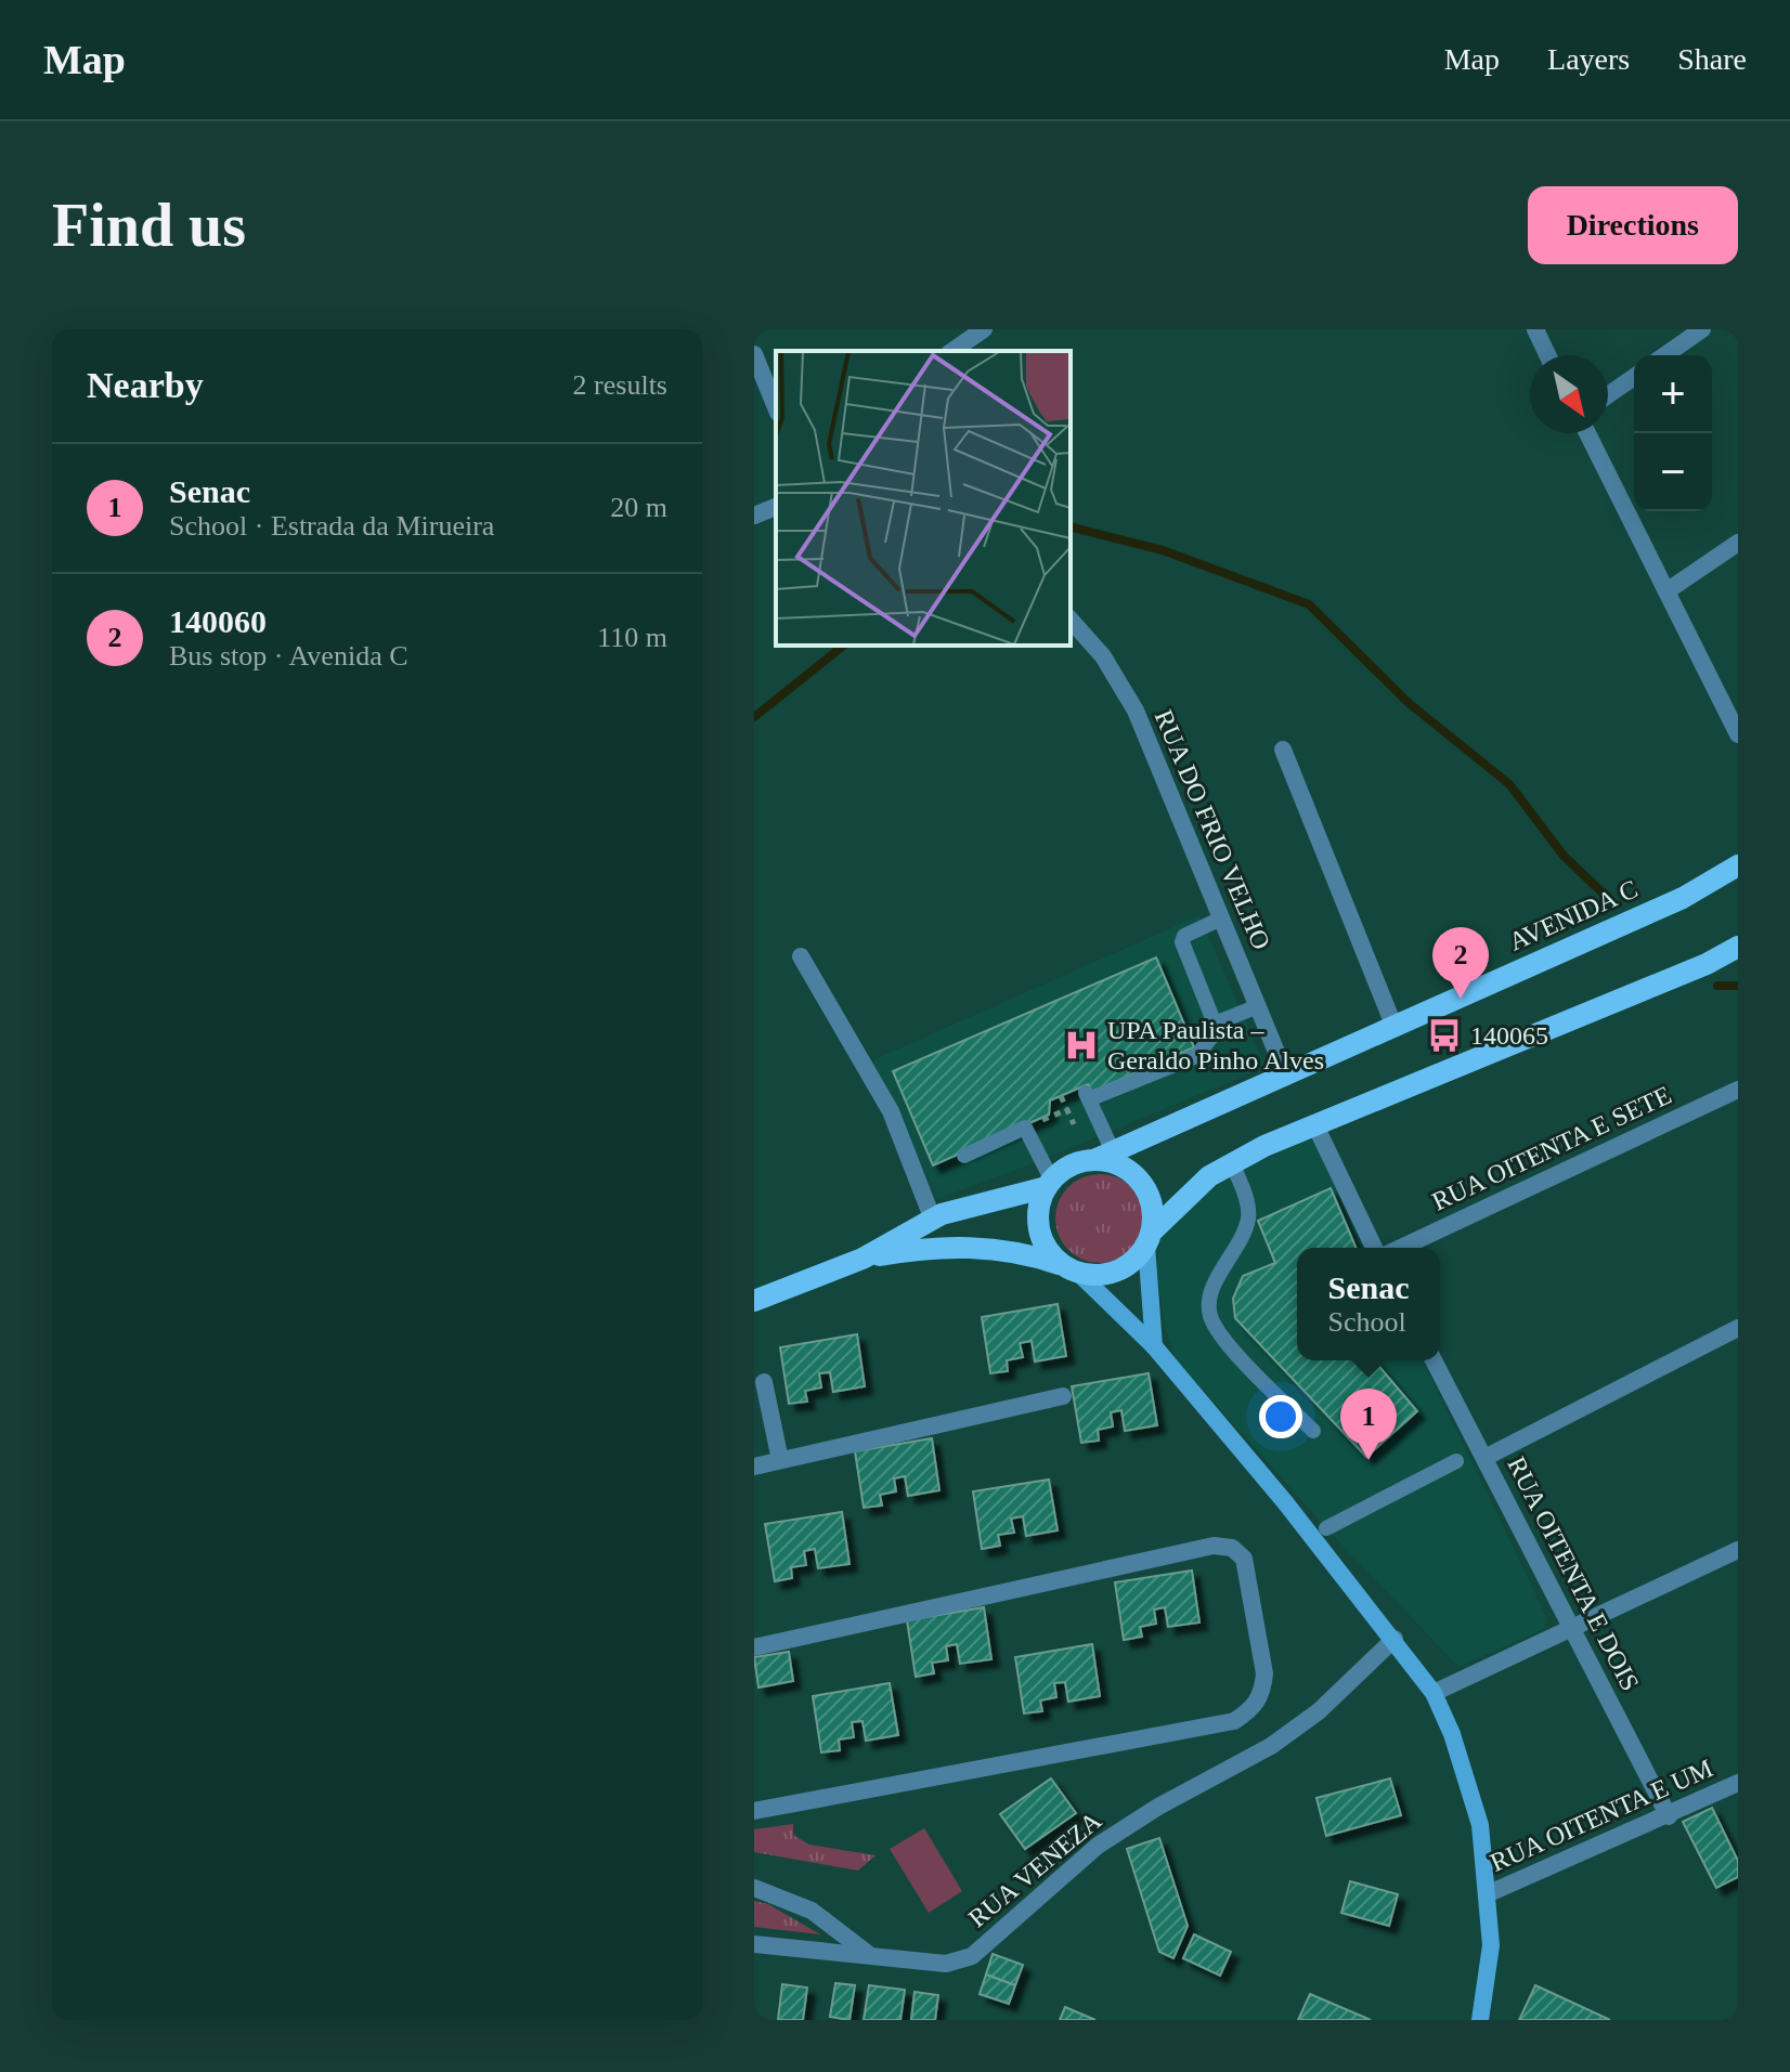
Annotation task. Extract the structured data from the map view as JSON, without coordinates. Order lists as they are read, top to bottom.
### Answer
{
  "streets": {
    "main road": ["AVENIDA C"],
    "street": [
      "RUA DO FRIO VELHO",
      "RUA OITENTA E SETE",
      "RUA OITENTA E DOIS",
      "RUA OITENTA E UM",
      "RUA VENEZA"
    ]
  },
  "crossings": [
    ["RUA DO FRIO VELHO", "AVENIDA C"],
    ["RUA OITENTA E DOIS", "RUA OITENTA E UM"]
  ],
  "places": {
    "bus stop": ["140065"],
    "hospital": ["UPA Paulista – Geraldo Pinho Alves"]
  },
  "north": "bottom right",
  "page": {
    "header": "Map",
    "nav": ["Map", "Layers", "Share"],
    "buttons": "Directions",
    "title": "Find us",
    "heading": ["Nearby", "2 results"],
    "map_buttons": ["+", "−"],
    "list": [
      {
        "mark": "1",
        "name": "Senac",
        "note": "School · Estrada da Mirueira",
        "value": "20 m"
      },
      {
        "mark": "2",
        "name": "140060",
        "note": "Bus stop · Avenida C",
        "value": "110 m"
      }
    ],
    "pins": ["2", "1"],
    "popup": ["Senac", "School"]
  }
}
